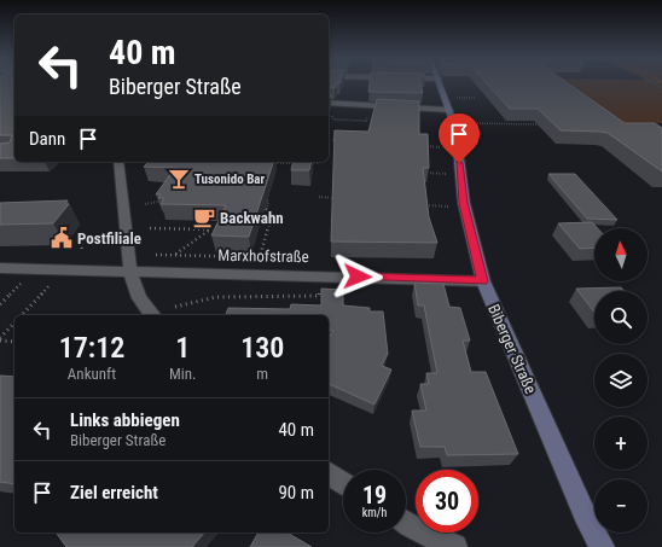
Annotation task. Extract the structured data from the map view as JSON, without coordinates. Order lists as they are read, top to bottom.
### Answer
{
  "streets": {
    "main road": ["Biberger Straße"],
    "street": ["Marxhofstraße"]
  },
  "crossings": [
    ["Marxhofstraße", "Biberger Straße"]
  ],
  "places": {
    "bar": ["Tusonido Bar"],
    "cafe": ["Backwahn"],
    "public building": ["Postfiliale"]
  },
  "north": "top",
  "page": {
    "turn": ["40 m", "Biberger Straße"],
    "then": "Dann",
    "map_buttons": ["+", "−"],
    "eta": [
      "17:12",
      "Ankunft",
      "1",
      "Min.",
      "130",
      "m"
    ],
    "list": [
      {
        "name": "Links abbiegen",
        "note": "Biberger Straße",
        "value": "40 m"
      },
      {
        "name": "Ziel erreicht",
        "value": "90 m"
      }
    ],
    "speed": "19 km/h",
    "limit": "30"
  }
}
